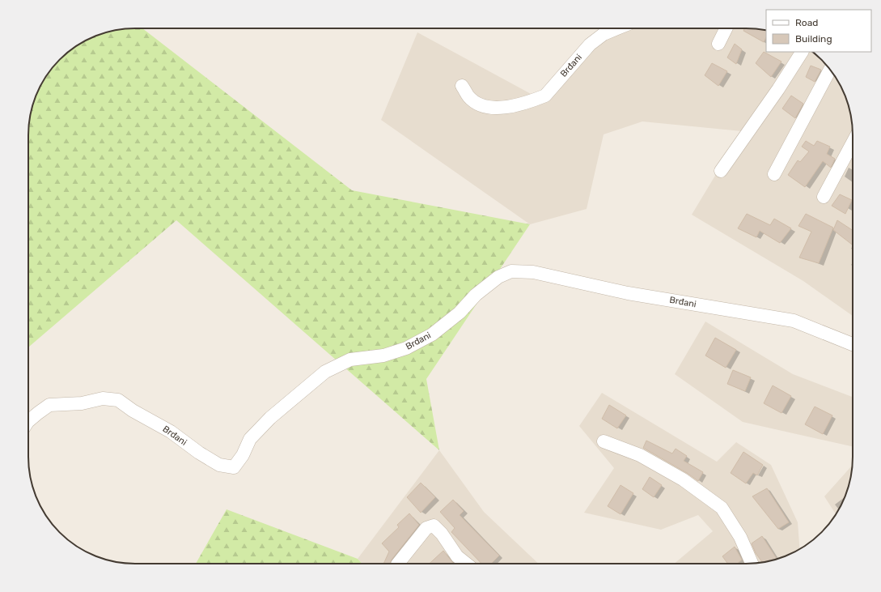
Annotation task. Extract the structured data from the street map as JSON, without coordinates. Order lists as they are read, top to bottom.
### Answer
{
  "streets": {
    "street": ["Brđani"]
  },
  "legend": ["Road", "Building"]
}
